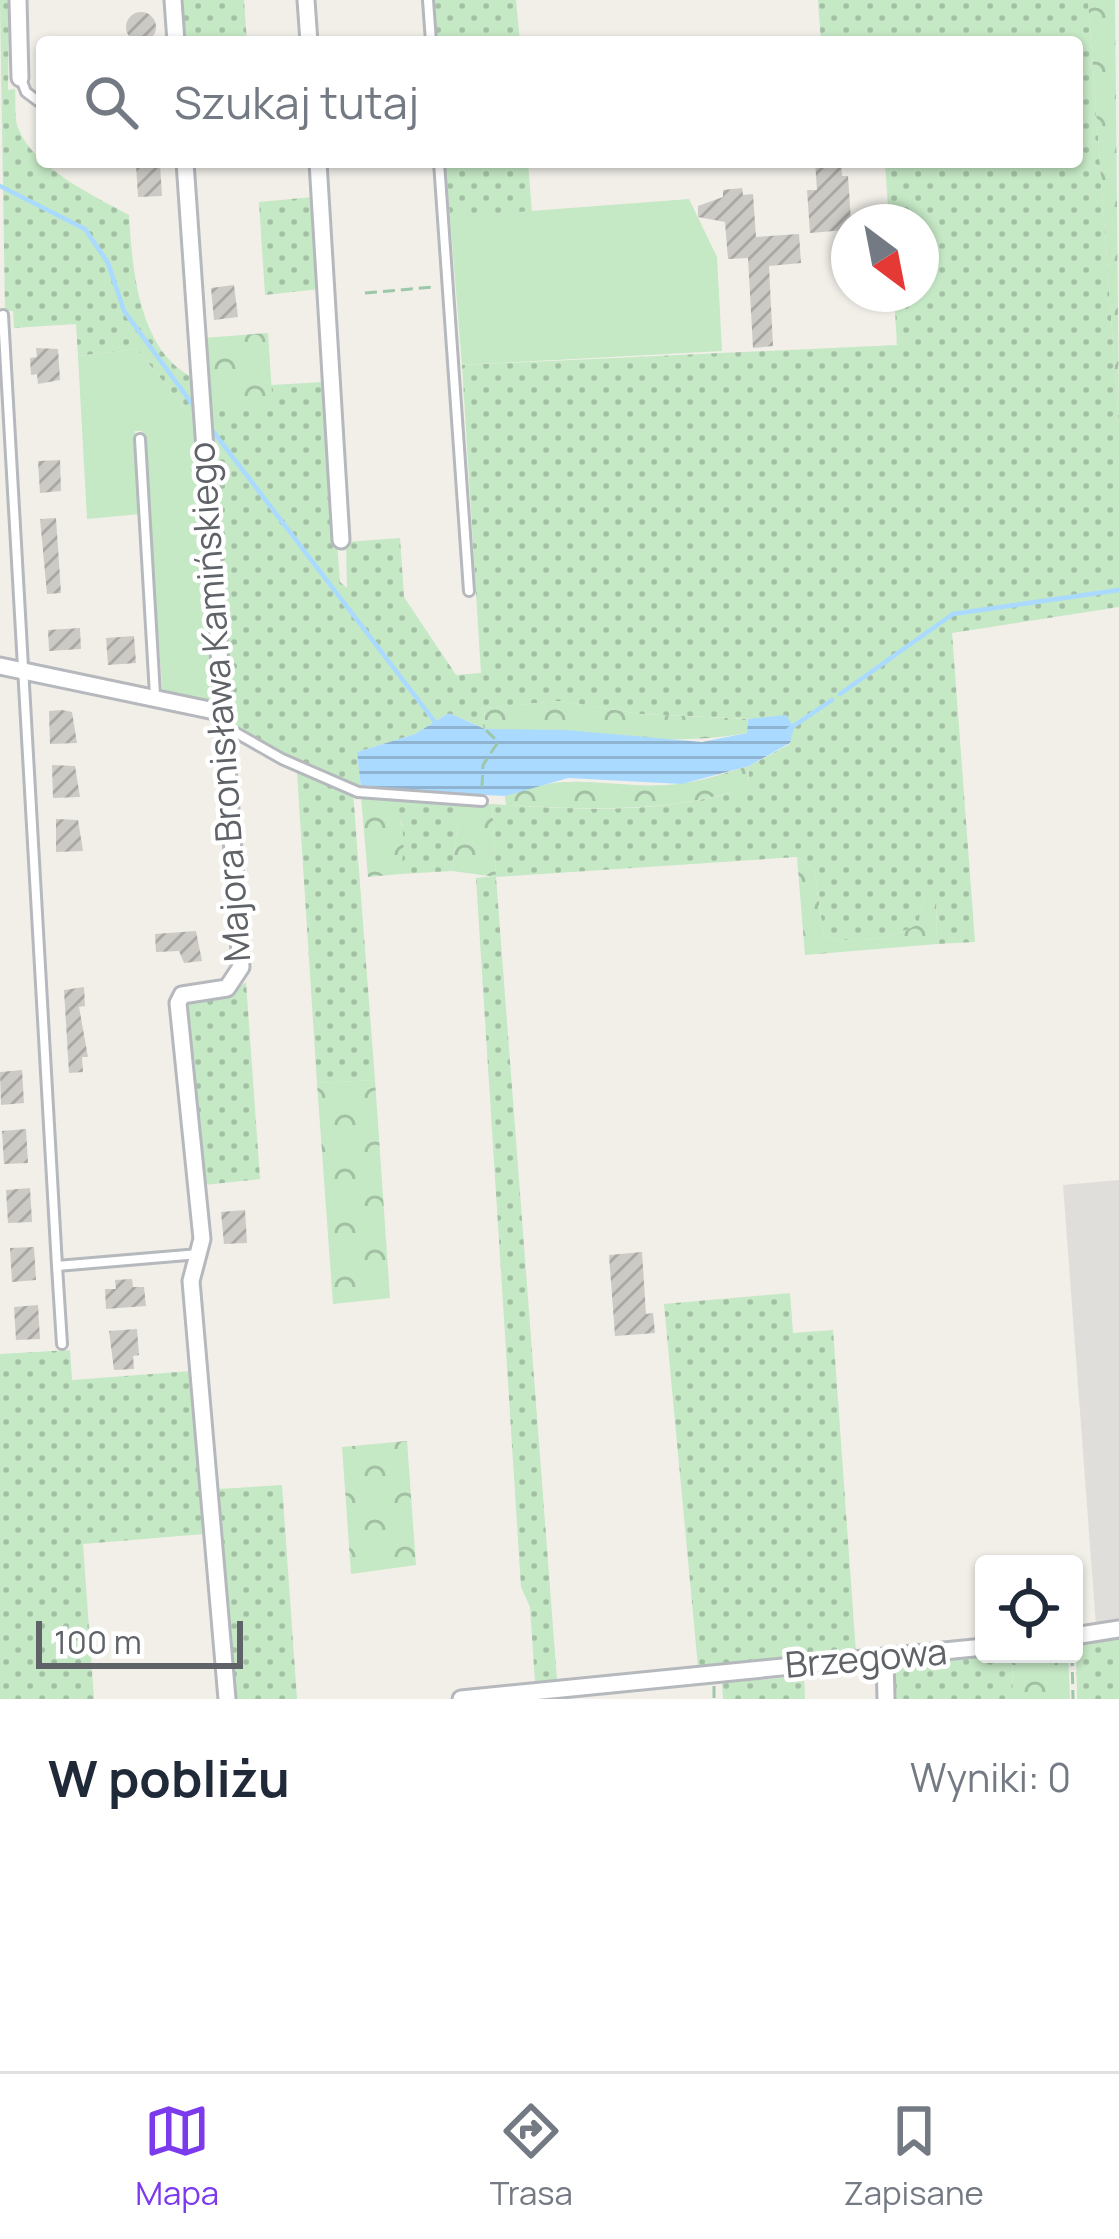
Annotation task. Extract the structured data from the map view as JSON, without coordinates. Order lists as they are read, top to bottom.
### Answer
{
  "streets": {
    "street": ["Majora Bronisława Kamińskiego", "Brzegowa"]
  },
  "scale_bar": "100 m",
  "north": "bottom right",
  "page": {
    "search": "Szukaj tutaj",
    "scale": "100 m",
    "heading": ["W pobliżu", "Wyniki: 0"],
    "nav": ["Mapa", "Trasa", "Zapisane"]
  }
}
